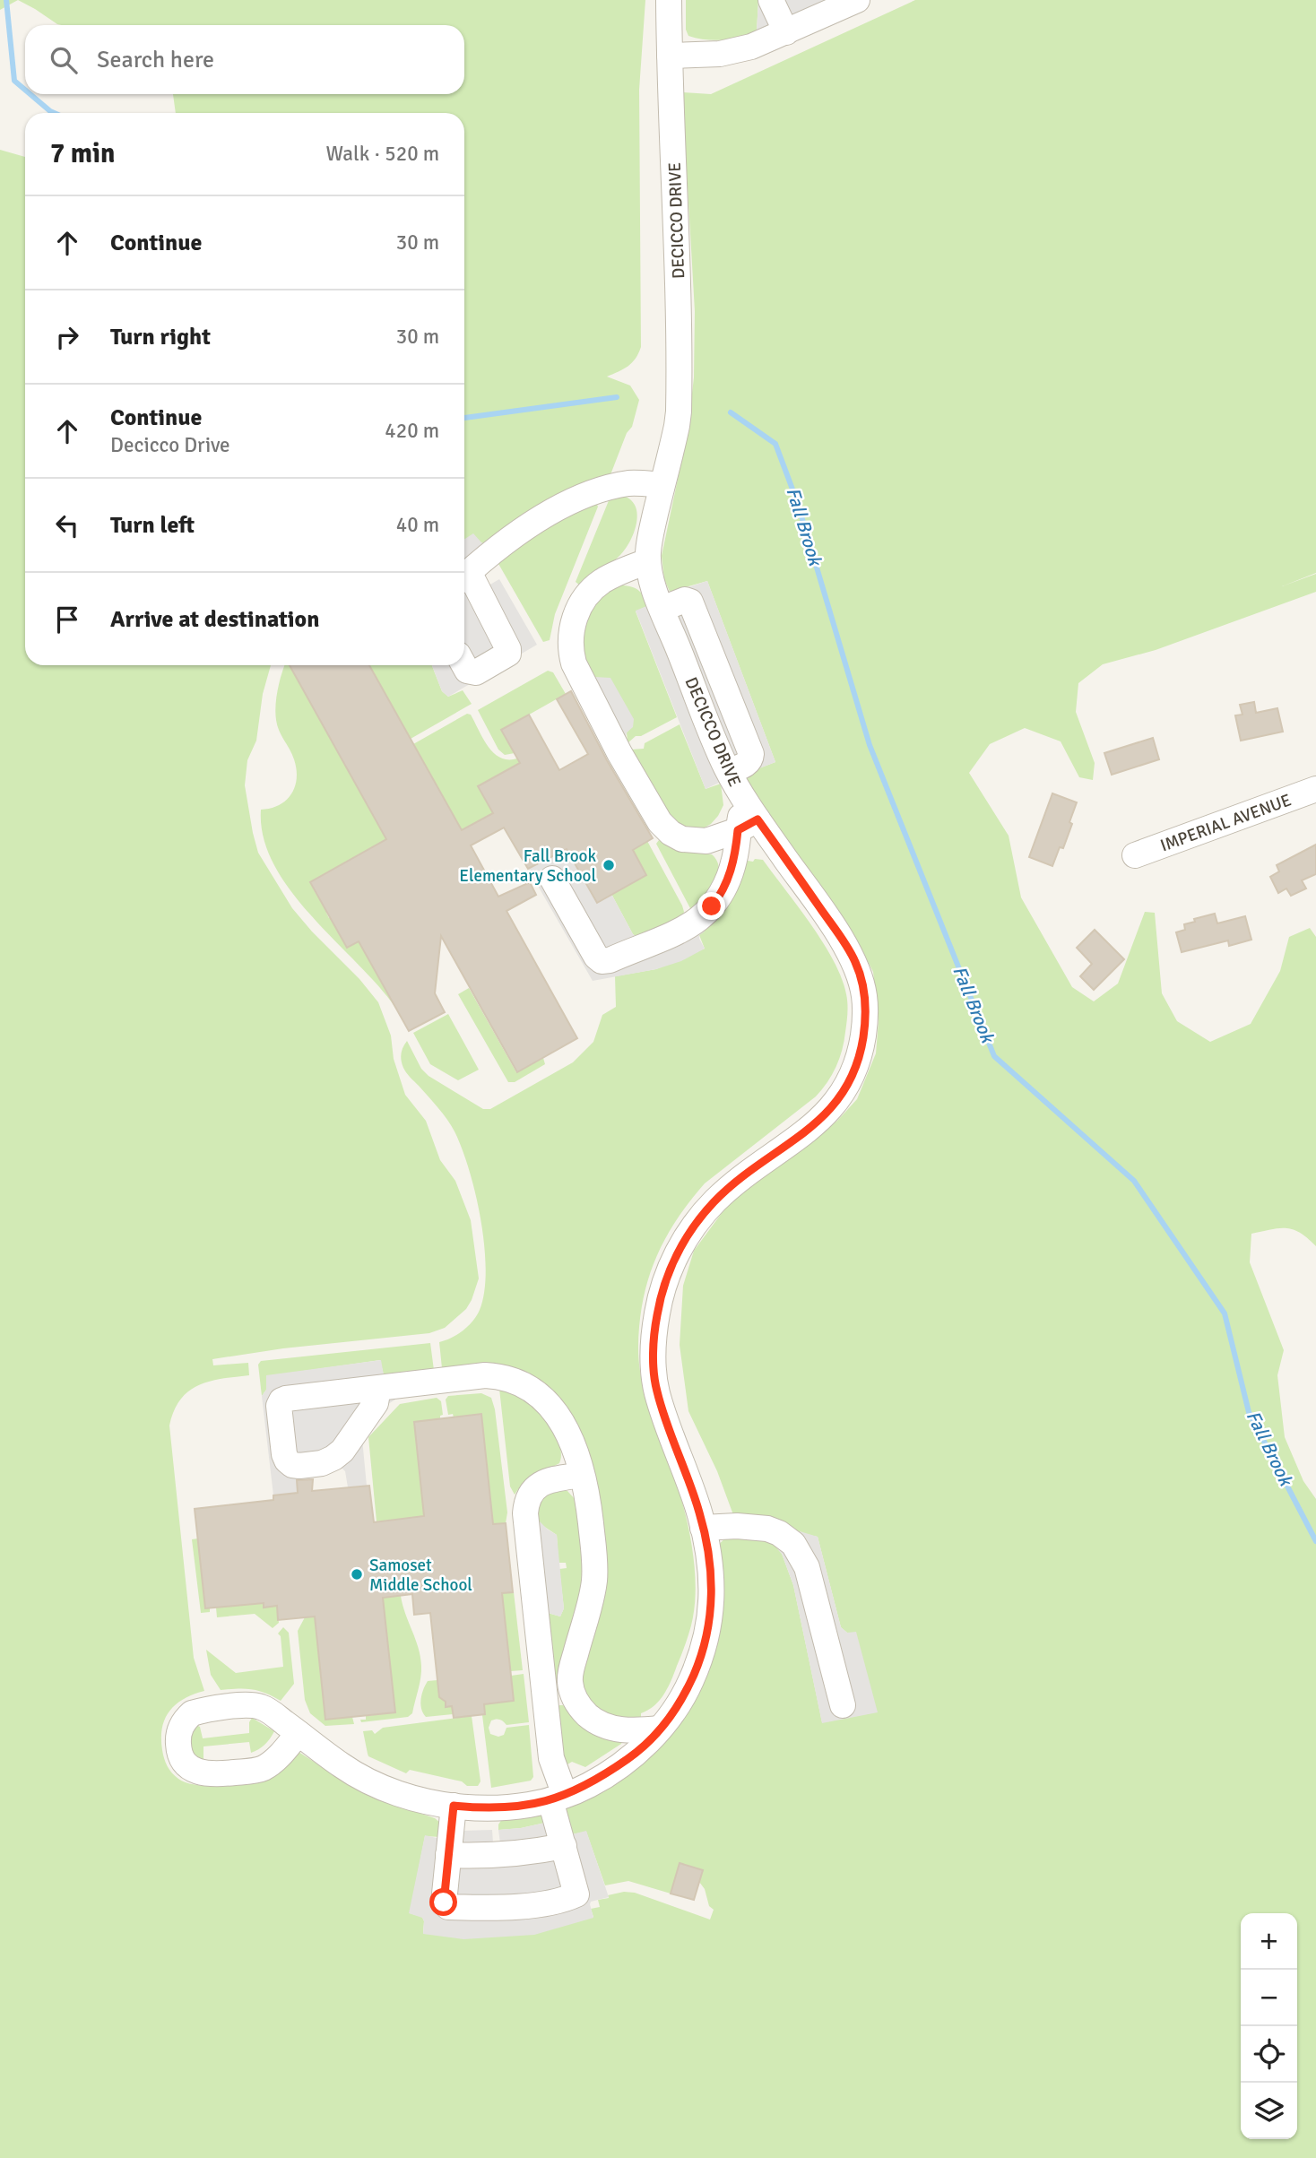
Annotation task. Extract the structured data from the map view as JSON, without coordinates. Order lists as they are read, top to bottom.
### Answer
{
  "streets": {
    "street": ["DECICCO DRIVE", "IMPERIAL AVENUE"]
  },
  "water": ["Fall Brook"],
  "places": ["Fall Brook Elementary School", "Samoset Middle School"],
  "page": {
    "search": "Search here",
    "heading": ["7 min", "Walk · 520 m"],
    "list": [
      ["Continue", "30 m"],
      ["Turn right", "30 m"],
      ["Continue", "Decicco Drive", "420 m"],
      ["Turn left", "40 m"],
      "Arrive at destination"
    ],
    "map_buttons": ["+", "−"]
  }
}
